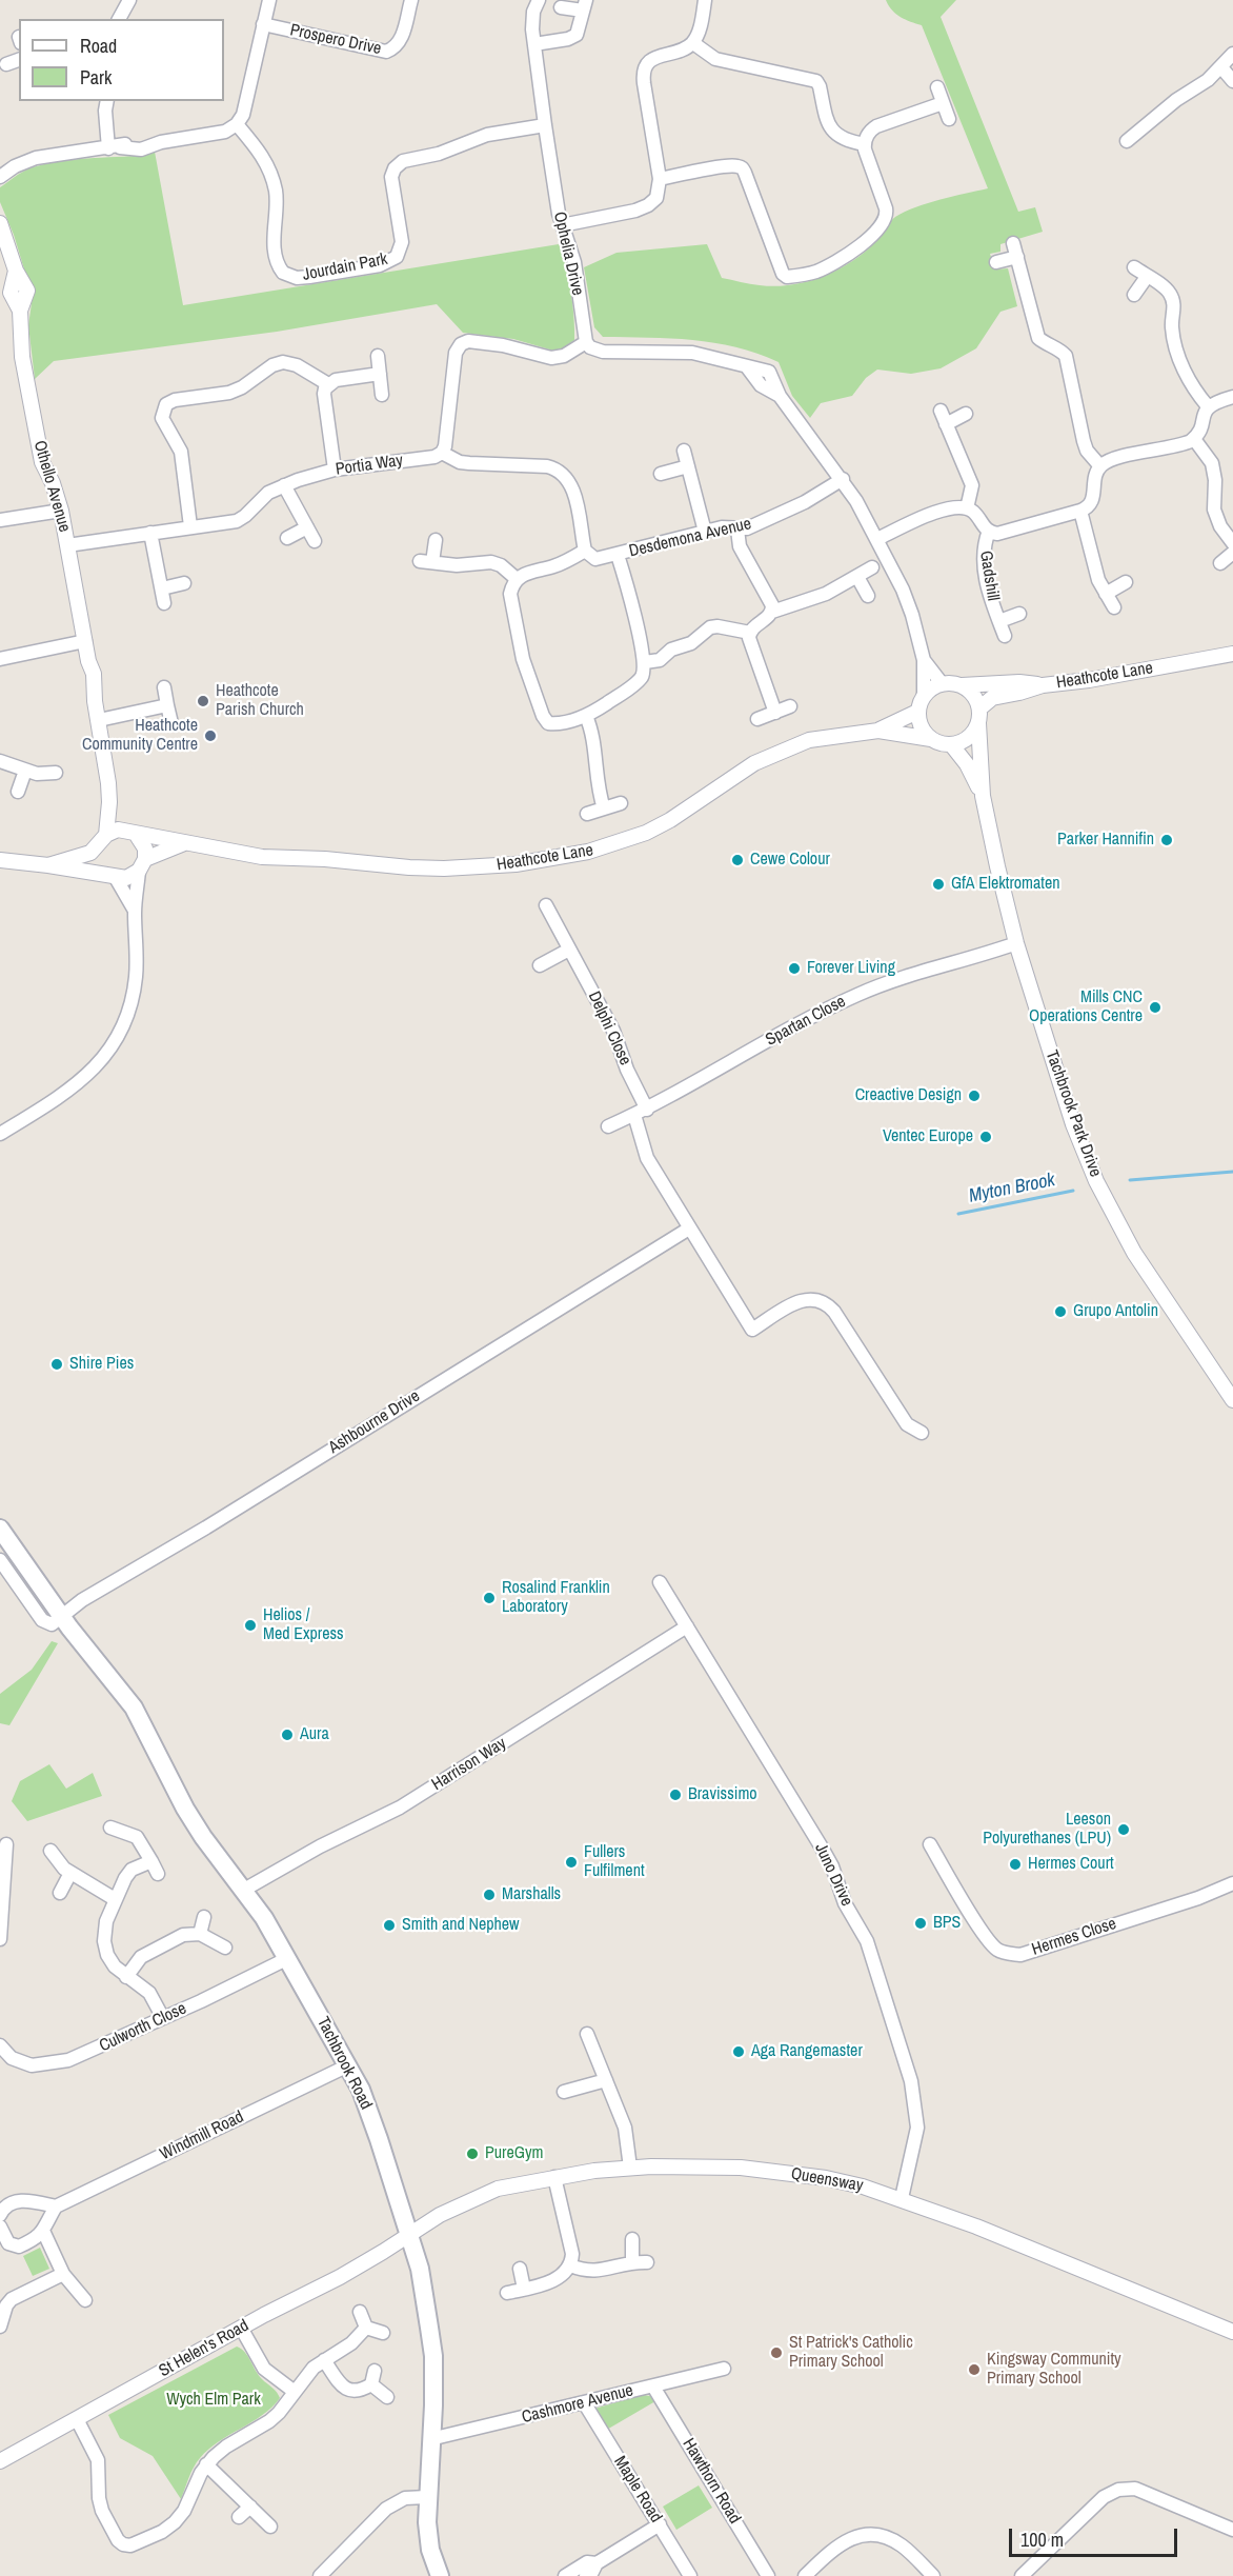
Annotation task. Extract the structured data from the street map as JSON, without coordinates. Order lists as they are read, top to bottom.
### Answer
{
  "streets": {
    "main road": ["Tachbrook Road"],
    "street": [
      "Prospero Drive",
      "Ophelia Drive",
      "Jourdain Park",
      "Portia Way",
      "Othello Avenue",
      "Desdemona Avenue",
      "Gadshill",
      "Heathcote Lane",
      "Spartan Close",
      "Delphi Close",
      "Tachbrook Park Drive",
      "Ashbourne Drive",
      "Harrison Way",
      "Juno Drive",
      "Hermes Close",
      "Culworth Close",
      "Windmill Road",
      "Queensway",
      "St Helen's Road",
      "Cashmore Avenue",
      "Hawthorn Road",
      "Maple Road"
    ]
  },
  "crossings": [
    ["Ophelia Drive", "Jourdain Park"],
    ["Portia Way", "Othello Avenue"],
    ["Othello Avenue", "Heathcote Lane"],
    ["Heathcote Lane", "Tachbrook Park Drive"],
    ["Spartan Close", "Delphi Close"],
    ["Spartan Close", "Tachbrook Park Drive"],
    ["Delphi Close", "Ashbourne Drive"],
    ["Ashbourne Drive", "Tachbrook Road"],
    ["Harrison Way", "Juno Drive"],
    ["Harrison Way", "Tachbrook Road"],
    ["Juno Drive", "Queensway"],
    ["Culworth Close", "Tachbrook Road"],
    ["Tachbrook Road", "Windmill Road"],
    ["Tachbrook Road", "Queensway"],
    ["Tachbrook Road", "St Helen's Road"],
    ["Tachbrook Road", "Cashmore Avenue"],
    ["Queensway", "St Helen's Road"],
    ["Cashmore Avenue", "Hawthorn Road"],
    ["Cashmore Avenue", "Maple Road"]
  ],
  "water": ["Myton Brook"],
  "parks": ["Wych Elm Park"],
  "places": [
    "Heathcote Parish Church",
    "Heathcote Community Centre",
    "Parker Hannifin",
    "Cewe Colour",
    "GfA Elektromaten",
    "Forever Living",
    "Mills CNC Operations Centre",
    "Creactive Design",
    "Ventec Europe",
    "Grupo Antolin",
    "Shire Pies",
    "Rosalind Franklin Laboratory",
    "Helios / Med Express",
    "Aura",
    "Bravissimo",
    "Leeson Polyurethanes (LPU)",
    "Fullers Fulfilment",
    "Hermes Court",
    "Marshalls",
    "BPS",
    "Smith and Nephew",
    "Aga Rangemaster",
    "PureGym",
    "St Patrick's Catholic Primary School",
    "Kingsway Community Primary School"
  ],
  "legend": ["Road", "Park"],
  "scale_bar": "100 m"
}
